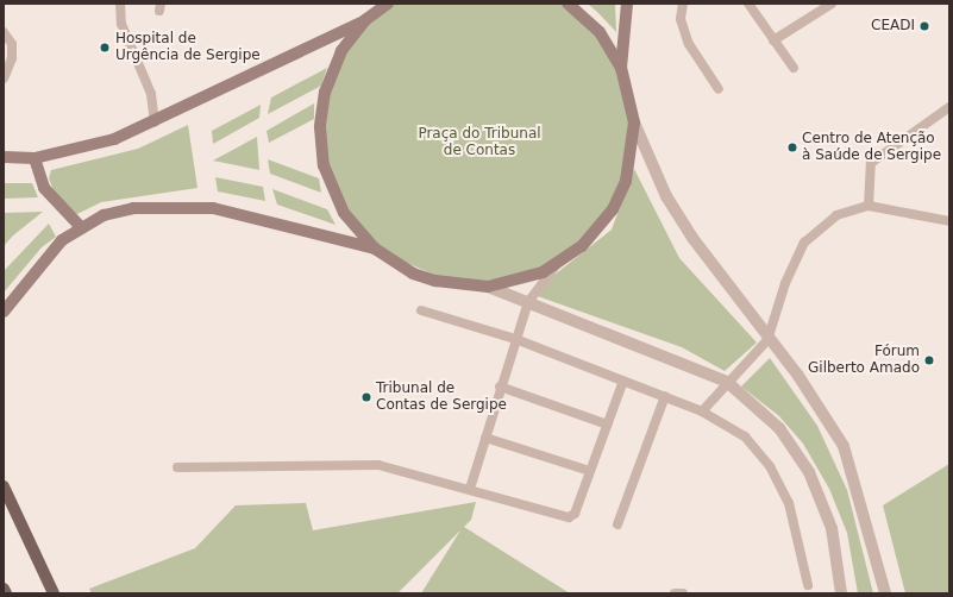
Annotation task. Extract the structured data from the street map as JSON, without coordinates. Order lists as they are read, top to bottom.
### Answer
{
  "parks": ["Praça do Tribunal de Contas"],
  "places": [
    "CEADI",
    "Hospital de Urgência de Sergipe",
    "Centro de Atenção à Saúde de Sergipe",
    "Fórum Gilberto Amado",
    "Tribunal de Contas de Sergipe"
  ]
}
